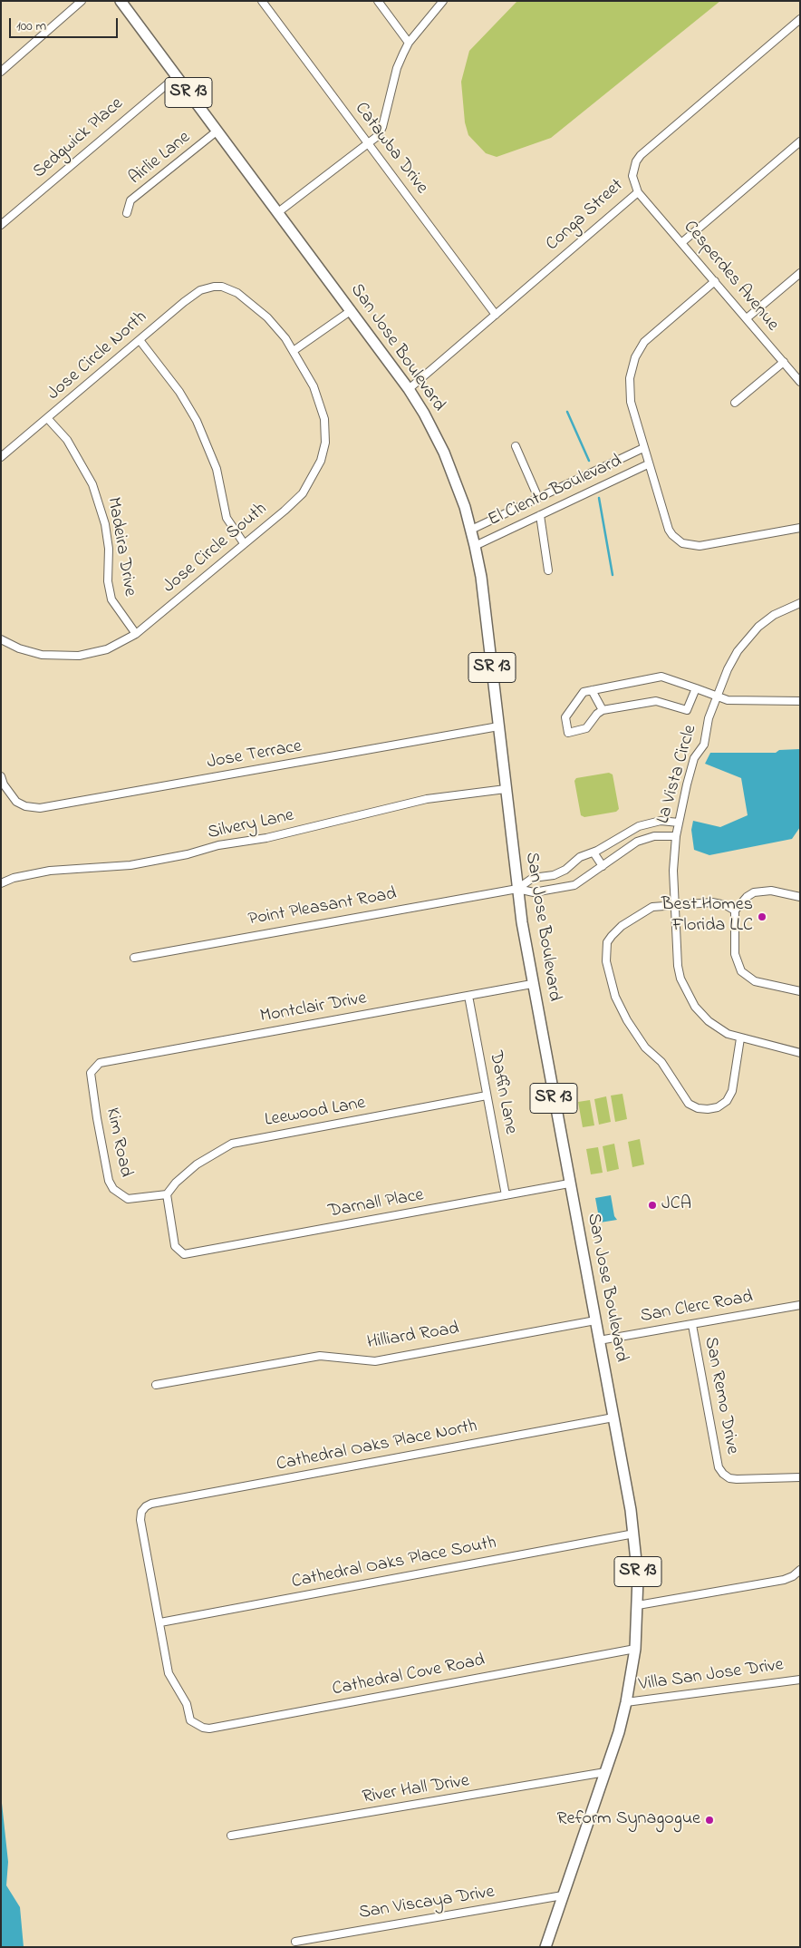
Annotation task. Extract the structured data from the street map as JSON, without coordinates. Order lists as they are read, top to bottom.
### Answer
{
  "streets": {
    "main road": ["SR 13", "San Jose Boulevard"],
    "street": [
      "Sedgwick Place",
      "Catawba Drive",
      "Airlie Lane",
      "Conga Street",
      "Cesperdes Avenue",
      "Jose Circle North",
      "El Ciento Boulevard",
      "Madeira Drive",
      "Jose Circle South",
      "Jose Terrace",
      "La Vista Circle",
      "Silvery Lane",
      "Point Pleasant Road",
      "Montclair Drive",
      "Daffin Lane",
      "Leewood Lane",
      "Kim Road",
      "Darnall Place",
      "San Clerc Road",
      "Hilliard Road",
      "San Remo Drive",
      "Cathedral Oaks Place North",
      "Cathedral Oaks Place South",
      "Cathedral Cove Road",
      "Villa San Jose Drive",
      "River Hall Drive",
      "San Viscaya Drive"
    ]
  },
  "crossings": [
    ["Sedgwick Place", "San Jose Boulevard"],
    ["Catawba Drive", "Conga Street"],
    ["Airlie Lane", "San Jose Boulevard"],
    ["Conga Street", "Cesperdes Avenue"],
    ["Conga Street", "San Jose Boulevard"],
    ["San Jose Boulevard", "El Ciento Boulevard"],
    ["San Jose Boulevard", "Jose Terrace"],
    ["San Jose Boulevard", "Silvery Lane"],
    ["San Jose Boulevard", "Point Pleasant Road"],
    ["San Jose Boulevard", "Montclair Drive"],
    ["San Jose Boulevard", "Darnall Place"],
    ["San Jose Boulevard", "San Clerc Road"],
    ["San Jose Boulevard", "Hilliard Road"],
    ["San Jose Boulevard", "Cathedral Oaks Place North"],
    ["San Jose Boulevard", "Cathedral Oaks Place South"],
    ["San Jose Boulevard", "Cathedral Cove Road"],
    ["San Jose Boulevard", "Villa San Jose Drive"],
    ["San Jose Boulevard", "River Hall Drive"],
    ["San Jose Boulevard", "San Viscaya Drive"],
    ["Jose Circle North", "Madeira Drive"],
    ["Jose Circle North", "Jose Circle South"],
    ["Madeira Drive", "Jose Circle South"],
    ["La Vista Circle", "Point Pleasant Road"],
    ["Montclair Drive", "Daffin Lane"],
    ["Montclair Drive", "Kim Road"],
    ["Daffin Lane", "Leewood Lane"],
    ["Daffin Lane", "Darnall Place"],
    ["Leewood Lane", "Kim Road"],
    ["Leewood Lane", "Darnall Place"],
    ["Kim Road", "Darnall Place"],
    ["San Clerc Road", "San Remo Drive"],
    ["Cathedral Oaks Place North", "Cathedral Oaks Place South"],
    ["Cathedral Oaks Place North", "Cathedral Cove Road"],
    ["Cathedral Oaks Place South", "Cathedral Cove Road"]
  ],
  "places": ["Best Homes Florida LLC", "JCA", "Reform Synagogue"],
  "scale_bar": "100 m"
}
